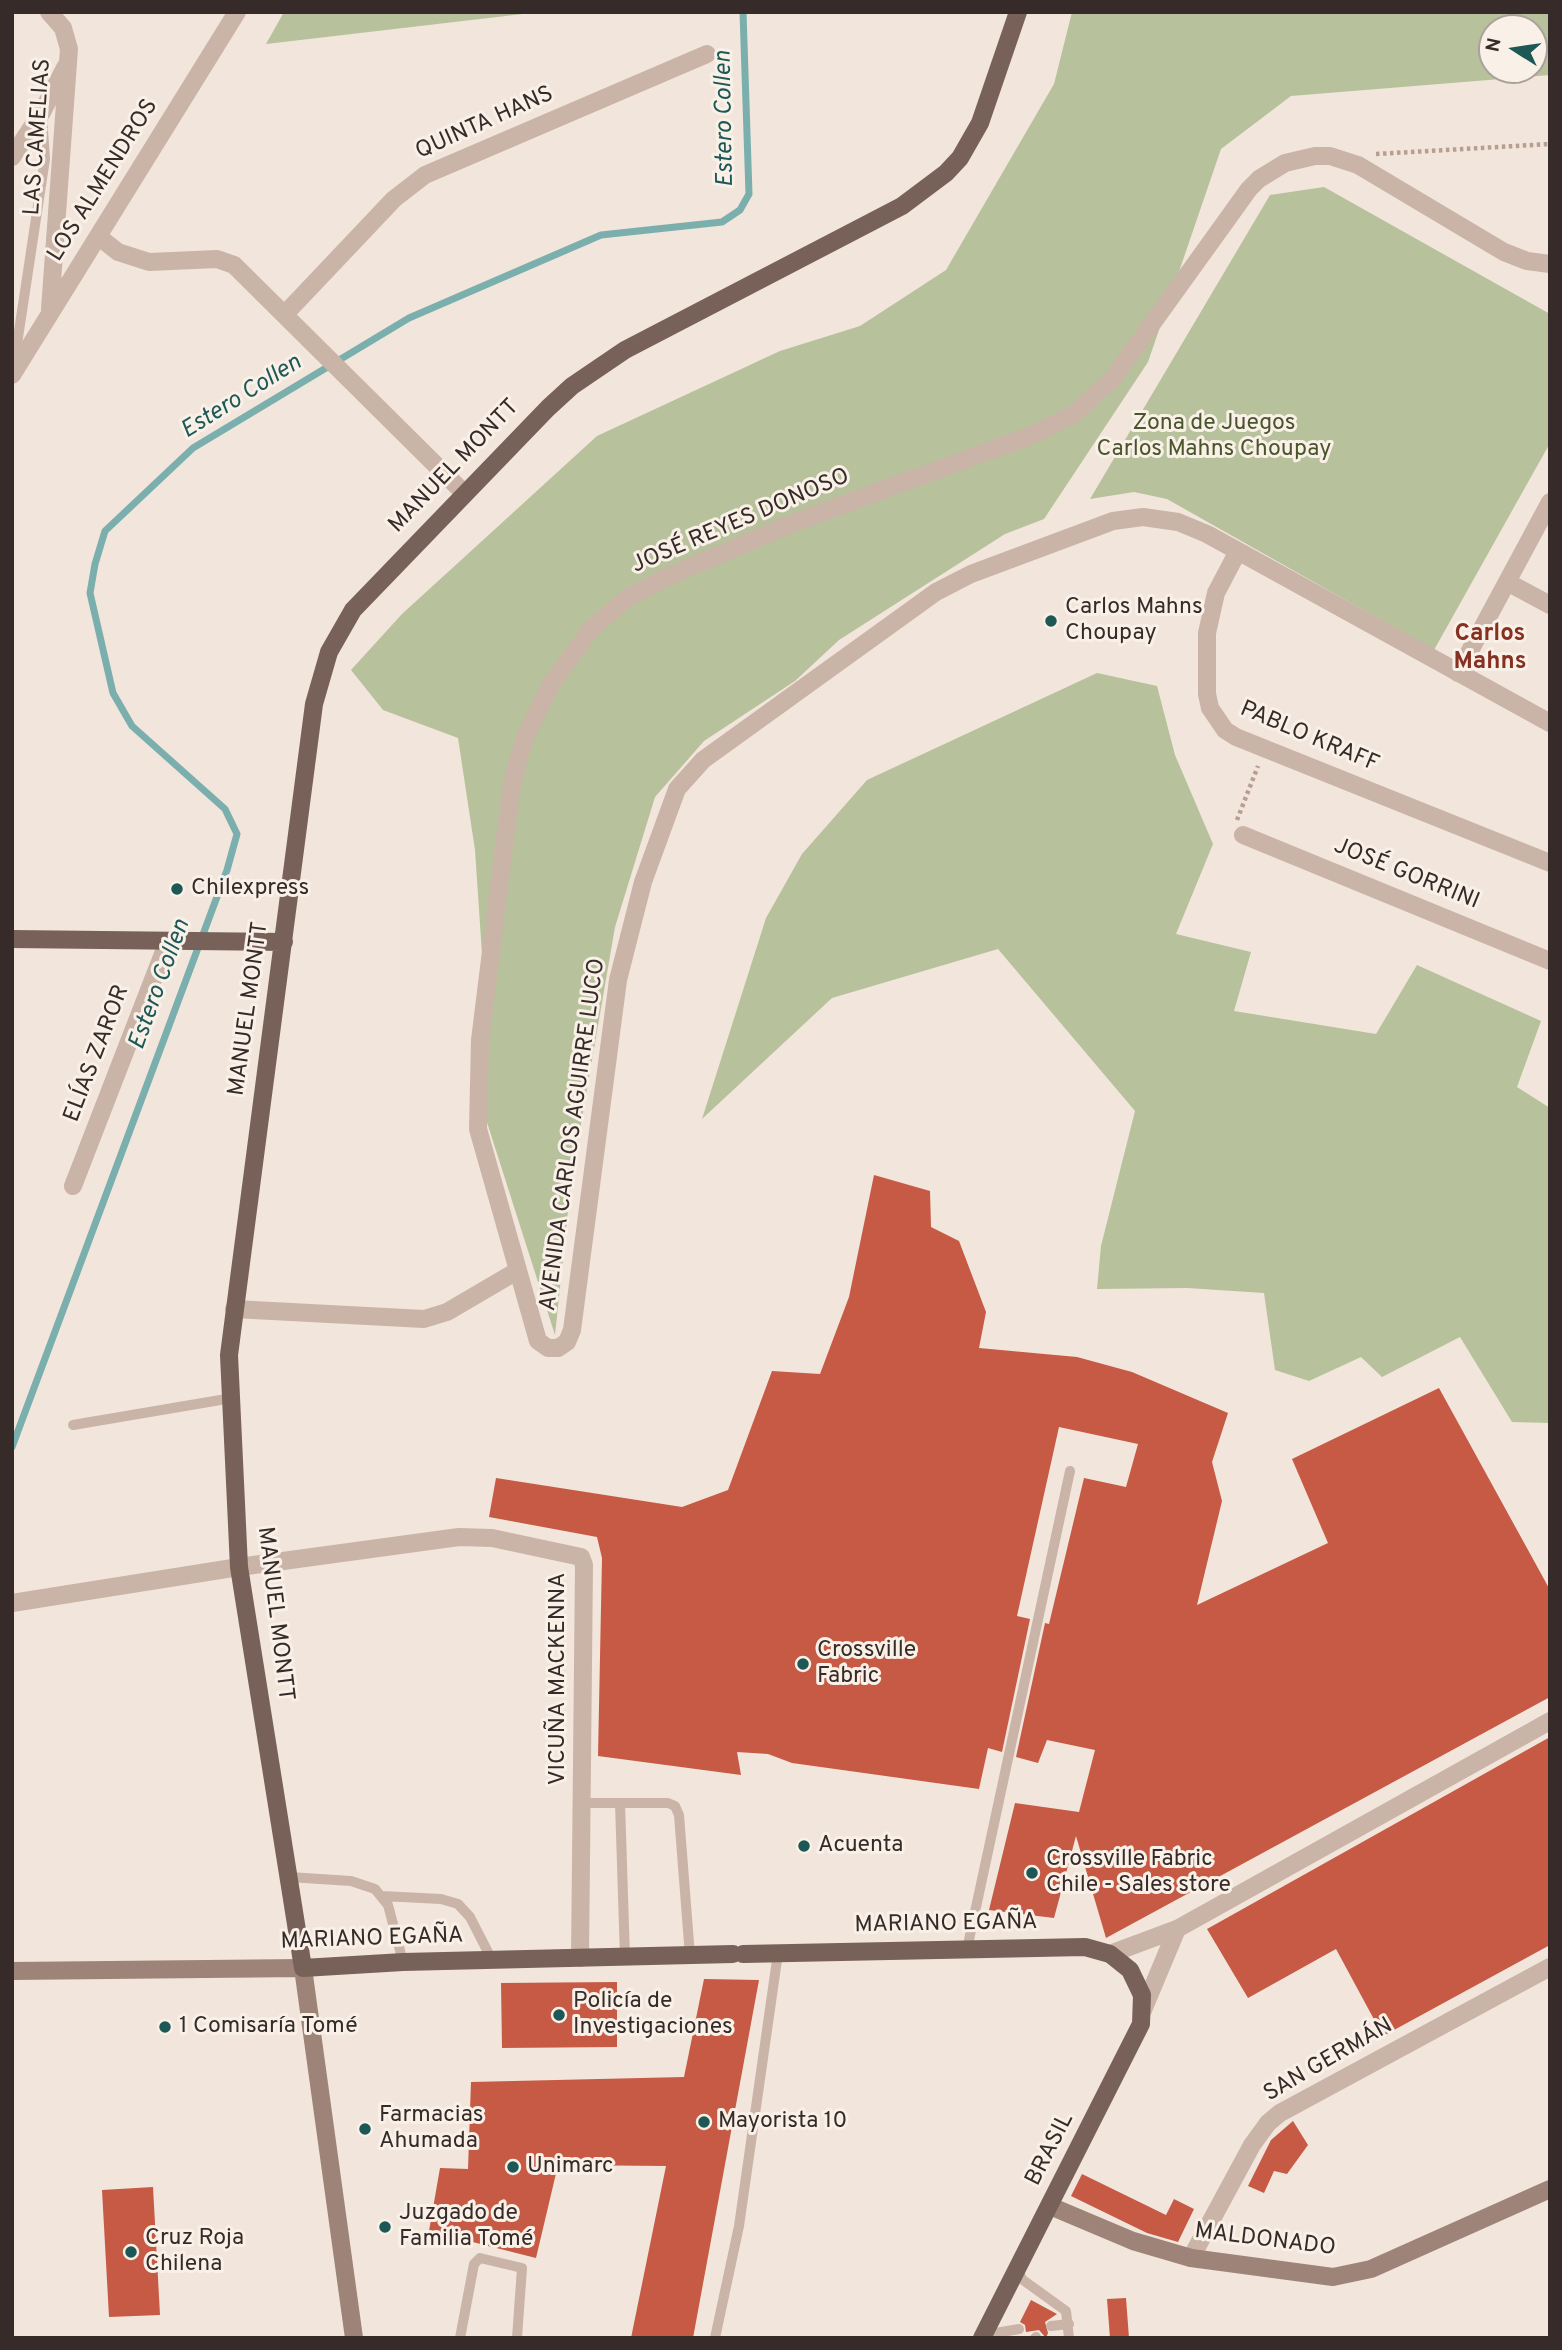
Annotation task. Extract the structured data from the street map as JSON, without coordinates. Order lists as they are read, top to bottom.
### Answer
{
  "streets": {
    "main road": [
      "MANUEL MONTT",
      "MARIANO EGAÑA",
      "BRASIL",
      "MALDONADO"
    ],
    "street": [
      "QUINTA HANS",
      "LAS CAMELIAS",
      "LOS ALMENDROS",
      "JOSÉ REYES DONOSO",
      "PABLO KRAFF",
      "JOSÉ GORRINI",
      "ELÍAS ZAROR",
      "AVENIDA CARLOS AGUIRRE LUCO",
      "VICUÑA MACKENNA",
      "SAN GERMÁN"
    ]
  },
  "crossings": [
    ["LAS CAMELIAS", "LOS ALMENDROS"],
    ["MANUEL MONTT", "AVENIDA CARLOS AGUIRRE LUCO"],
    ["MANUEL MONTT", "VICUÑA MACKENNA"],
    ["MANUEL MONTT", "MARIANO EGAÑA"],
    ["JOSÉ REYES DONOSO", "AVENIDA CARLOS AGUIRRE LUCO"],
    ["PABLO KRAFF", "AVENIDA CARLOS AGUIRRE LUCO"],
    ["VICUÑA MACKENNA", "MARIANO EGAÑA"],
    ["MARIANO EGAÑA", "BRASIL"],
    ["SAN GERMÁN", "MALDONADO"],
    ["BRASIL", "MALDONADO"]
  ],
  "districts": ["Carlos Mahns"],
  "water": ["Estero Collen"],
  "parks": ["Zona de Juegos Carlos Mahns Choupay"],
  "places": [
    "Carlos Mahns Choupay",
    "Chilexpress",
    "Crossville Fabric",
    "Acuenta",
    "Crossville Fabric Chile - Sales store",
    "Policía de Investigaciones",
    "1 Comisaría Tomé",
    "Mayorista 10",
    "Farmacias Ahumada",
    "Unimarc",
    "Juzgado de Familia Tomé",
    "Cruz Roja Chilena"
  ],
  "north": "left"
}
